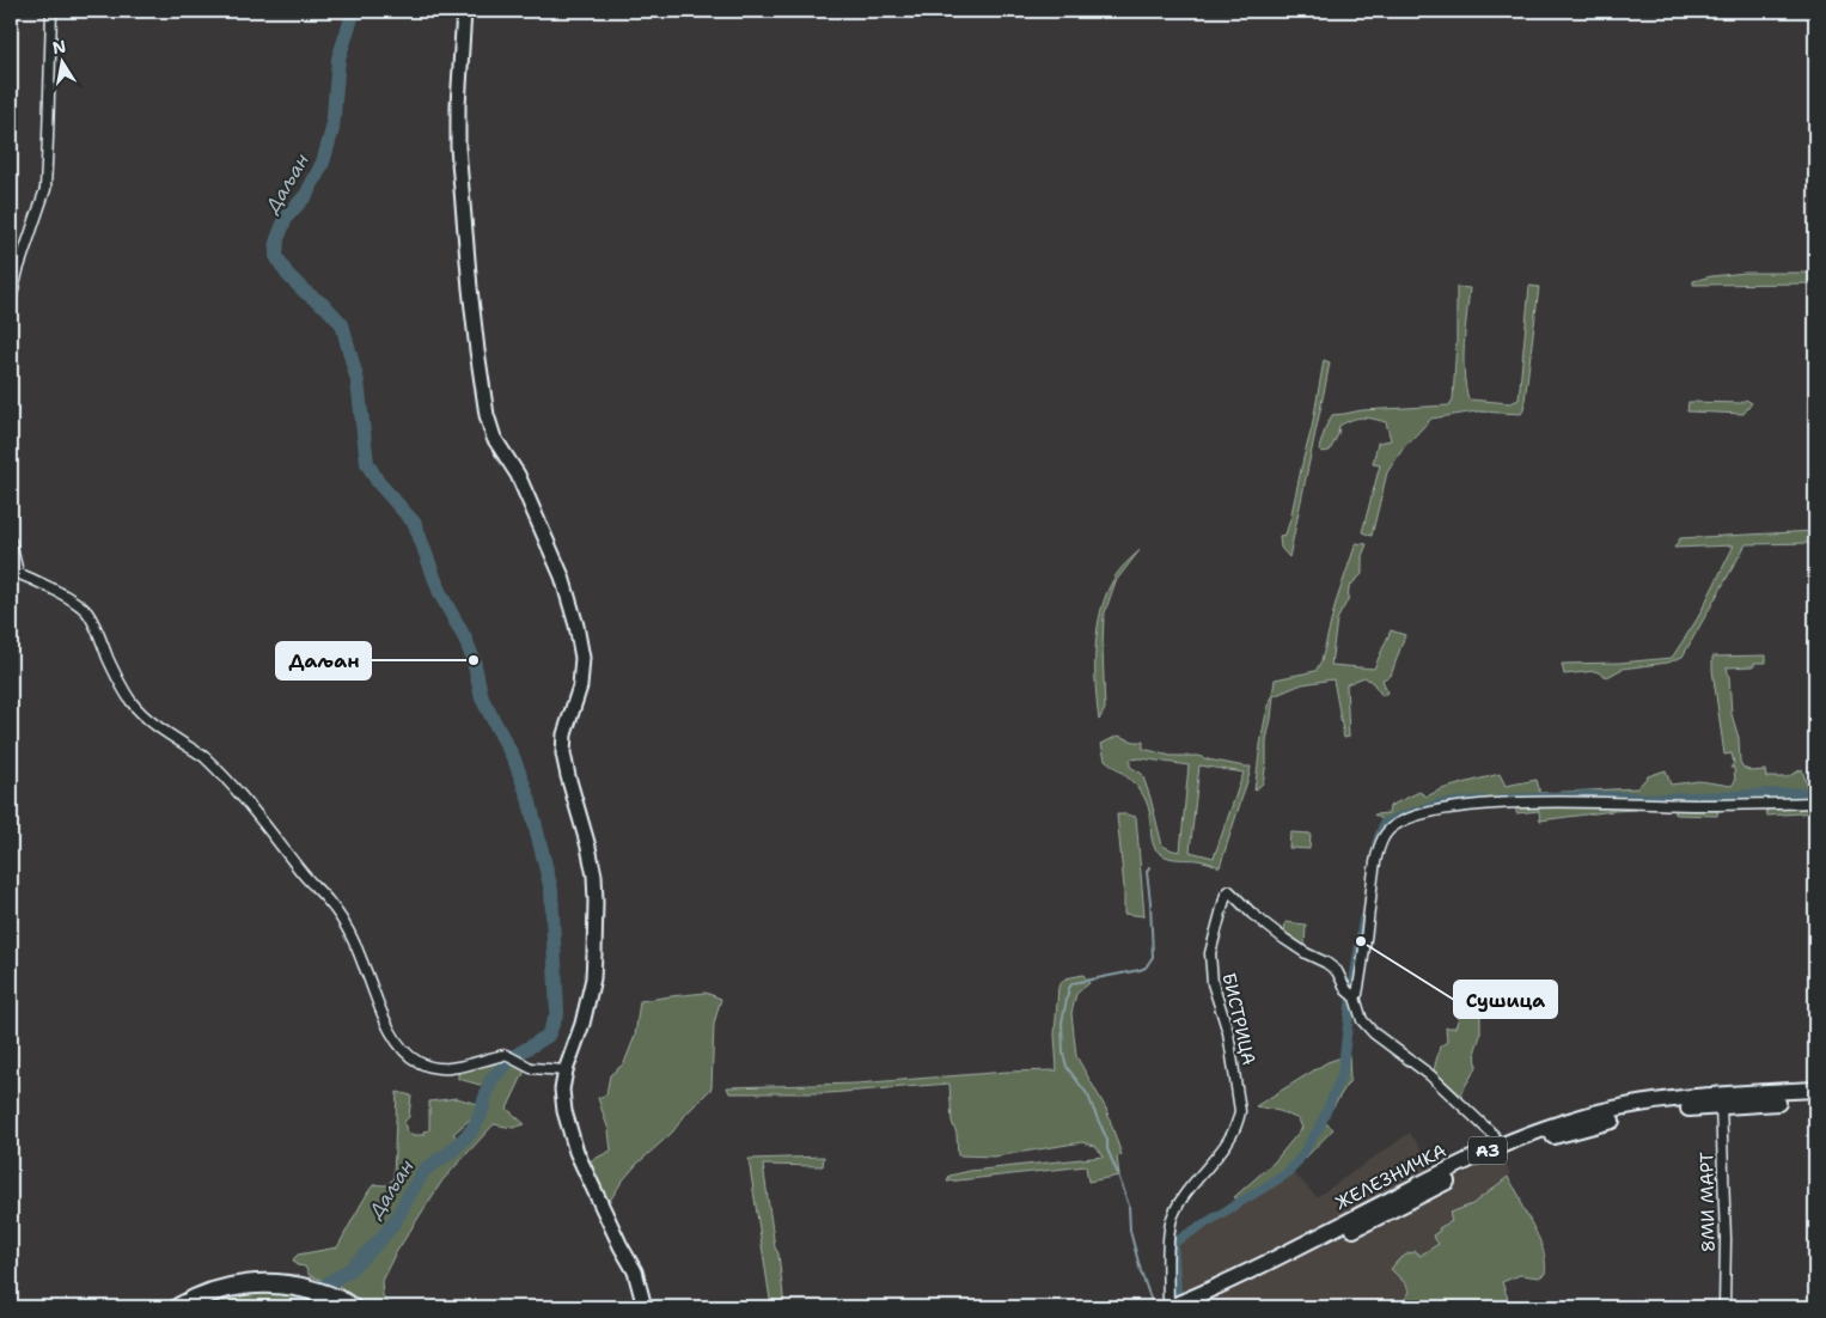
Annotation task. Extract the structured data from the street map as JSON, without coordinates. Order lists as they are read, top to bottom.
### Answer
{
  "streets": {
    "main road": ["A3", "ЖЕЛЕЗНИЧКА"],
    "street": ["БИСТРИЦА", "8МИ МАРТ"]
  },
  "crossings": [
    ["БИСТРИЦА", "ЖЕЛЕЗНИЧКА"],
    ["ЖЕЛЕЗНИЧКА", "8МИ МАРТ"]
  ],
  "water": ["Даљан"],
  "places": ["Даљан", "Сушица"],
  "north": "top"
}
